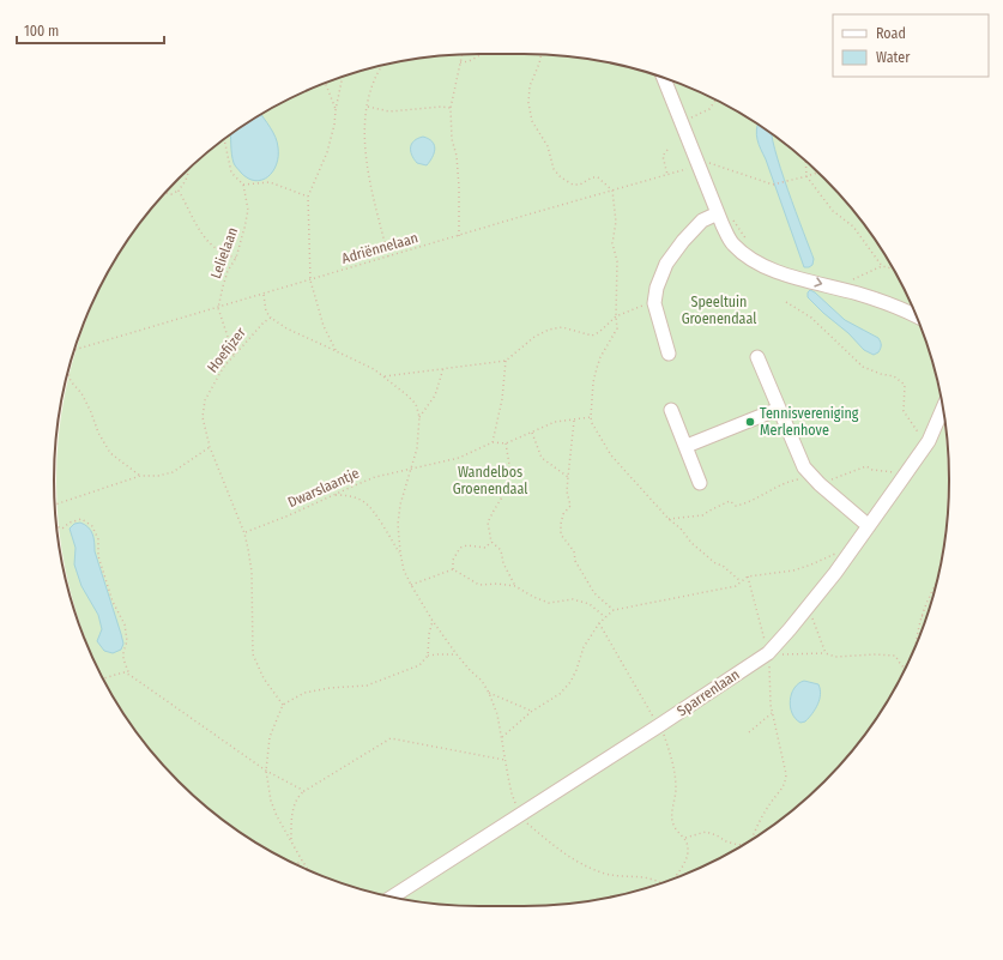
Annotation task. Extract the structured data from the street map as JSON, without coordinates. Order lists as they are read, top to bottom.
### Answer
{
  "streets": {
    "street": ["Sparrenlaan"],
    "path": [
      "Adriënnelaan",
      "Lelielaan",
      "Hoefijzer",
      "Dwarslaantje"
    ]
  },
  "crossings": [
    ["Adriënnelaan", "Lelielaan"],
    ["Hoefijzer", "Dwarslaantje"]
  ],
  "parks": ["Speeltuin Groenendaal", "Wandelbos Groenendaal"],
  "places": ["Tennisvereniging Merlenhove"],
  "legend": ["Road", "Water"],
  "scale_bar": "100 m"
}
